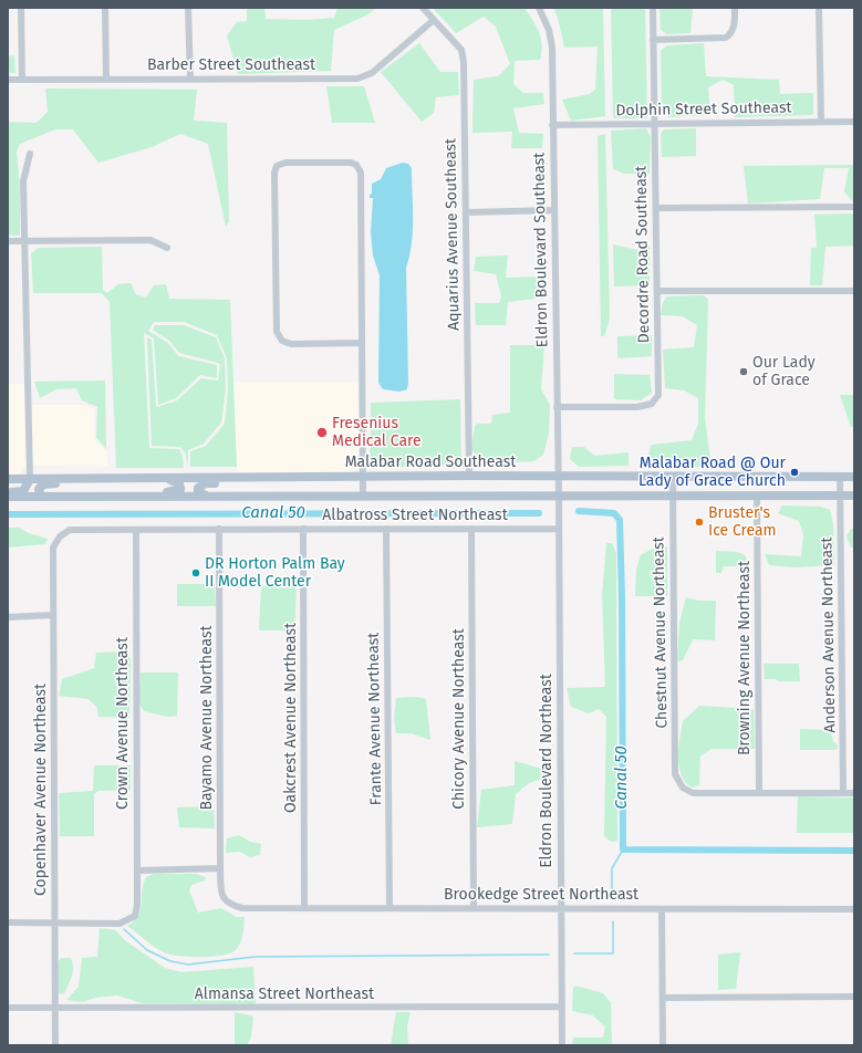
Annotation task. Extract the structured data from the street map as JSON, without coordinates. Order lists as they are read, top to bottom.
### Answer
{
  "streets": {
    "main road": ["Malabar Road Southeast"],
    "street": [
      "Barber Street Southeast",
      "Dolphin Street Southeast",
      "Aquarius Avenue Southeast",
      "Eldron Boulevard Southeast",
      "Decordre Road Southeast",
      "Albatross Street Northeast",
      "Chestnut Avenue Northeast",
      "Anderson Avenue Northeast",
      "Browning Avenue Northeast",
      "Bayamo Avenue Northeast",
      "Oakcrest Avenue Northeast",
      "Frante Avenue Northeast",
      "Chicory Avenue Northeast",
      "Crown Avenue Northeast",
      "Eldron Boulevard Northeast",
      "Copenhaver Avenue Northeast",
      "Brookedge Street Northeast",
      "Almansa Street Northeast"
    ]
  },
  "crossings": [
    ["Barber Street Southeast", "Aquarius Avenue Southeast"],
    ["Dolphin Street Southeast", "Eldron Boulevard Southeast"],
    ["Dolphin Street Southeast", "Decordre Road Southeast"],
    ["Aquarius Avenue Southeast", "Malabar Road Southeast"],
    ["Eldron Boulevard Southeast", "Decordre Road Southeast"],
    ["Eldron Boulevard Southeast", "Malabar Road Southeast"],
    ["Eldron Boulevard Southeast", "Eldron Boulevard Northeast"],
    ["Malabar Road Southeast", "Chestnut Avenue Northeast"],
    ["Malabar Road Southeast", "Anderson Avenue Northeast"],
    ["Albatross Street Northeast", "Bayamo Avenue Northeast"],
    ["Albatross Street Northeast", "Oakcrest Avenue Northeast"],
    ["Albatross Street Northeast", "Frante Avenue Northeast"],
    ["Albatross Street Northeast", "Chicory Avenue Northeast"],
    ["Albatross Street Northeast", "Crown Avenue Northeast"],
    ["Albatross Street Northeast", "Eldron Boulevard Northeast"],
    ["Albatross Street Northeast", "Copenhaver Avenue Northeast"],
    ["Chestnut Avenue Northeast", "Browning Avenue Northeast"],
    ["Bayamo Avenue Northeast", "Brookedge Street Northeast"],
    ["Oakcrest Avenue Northeast", "Brookedge Street Northeast"],
    ["Frante Avenue Northeast", "Brookedge Street Northeast"],
    ["Chicory Avenue Northeast", "Brookedge Street Northeast"],
    ["Crown Avenue Northeast", "Copenhaver Avenue Northeast"],
    ["Eldron Boulevard Northeast", "Brookedge Street Northeast"],
    ["Eldron Boulevard Northeast", "Almansa Street Northeast"],
    ["Copenhaver Avenue Northeast", "Almansa Street Northeast"]
  ],
  "water": ["Canal 50"],
  "places": [
    "Our Lady of Grace",
    "Fresenius Medical Care",
    "Malabar Road @ Our Lady of Grace Church",
    "Bruster's Ice Cream",
    "DR Horton Palm Bay II Model Center"
  ]
}
